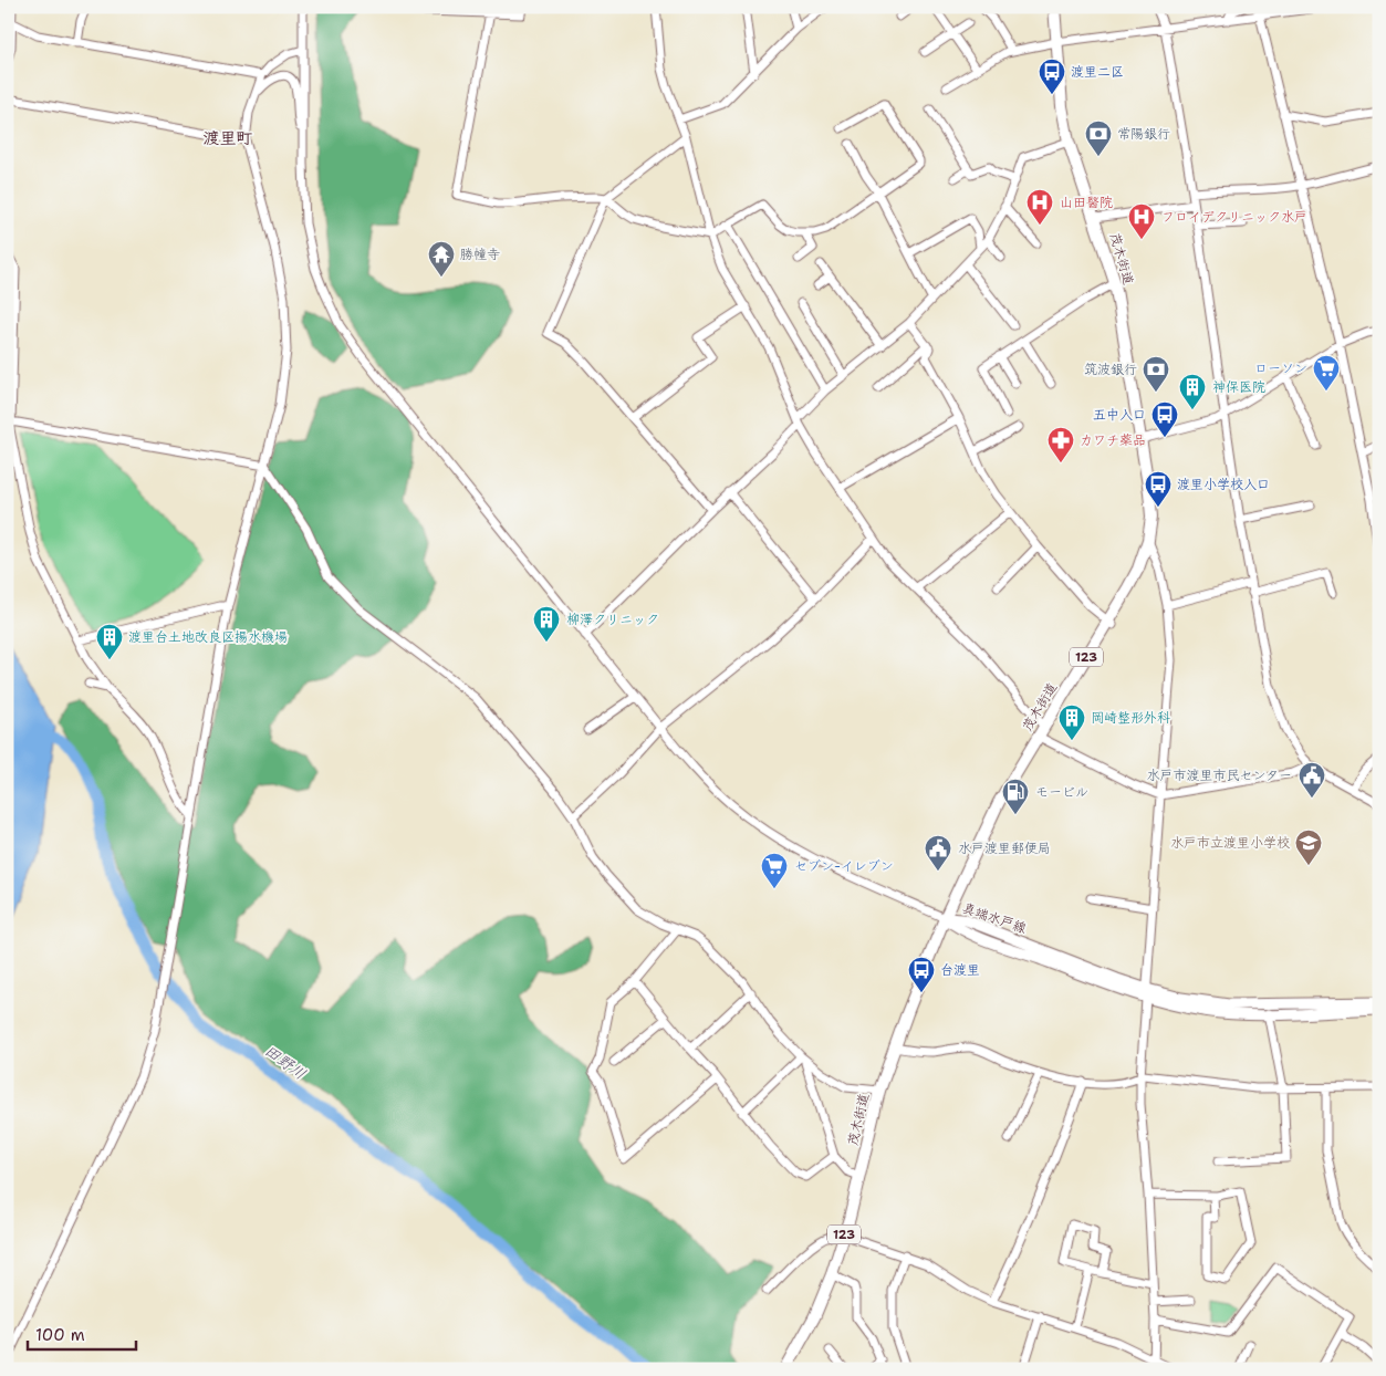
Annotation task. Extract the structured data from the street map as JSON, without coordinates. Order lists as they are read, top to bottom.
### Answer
{
  "streets": {
    "highway": ["茂木街道", "123"],
    "main road": ["真端水戸線"]
  },
  "crossings": [
    ["茂木街道", "真端水戸線"]
  ],
  "districts": ["渡里町"],
  "water": ["田野川"],
  "places": {
    "bus stop": [
      "渡里二区",
      "五中入口",
      "渡里小学校入口",
      "台渡里"
    ],
    "bank": ["常陽銀行", "筑波銀行"],
    "hospital": ["山田醫院", "フロイデクリニック水戸"],
    "temple": ["勝幢寺"],
    "supermarket": ["ローソン", "セブン-イレブン"],
    "building": [
      "神保医院",
      "柳澤クリニック",
      "渡里台土地改良区揚水機場",
      "岡崎整形外科"
    ],
    "pharmacy": ["カワチ薬品"],
    "public building": ["水戸市渡里市民センター", "水戸渡里郵便局"],
    "fuel station": ["モービル"],
    "school or university": ["水戸市立渡里小学校"]
  },
  "scale_bar": "100 m"
}
